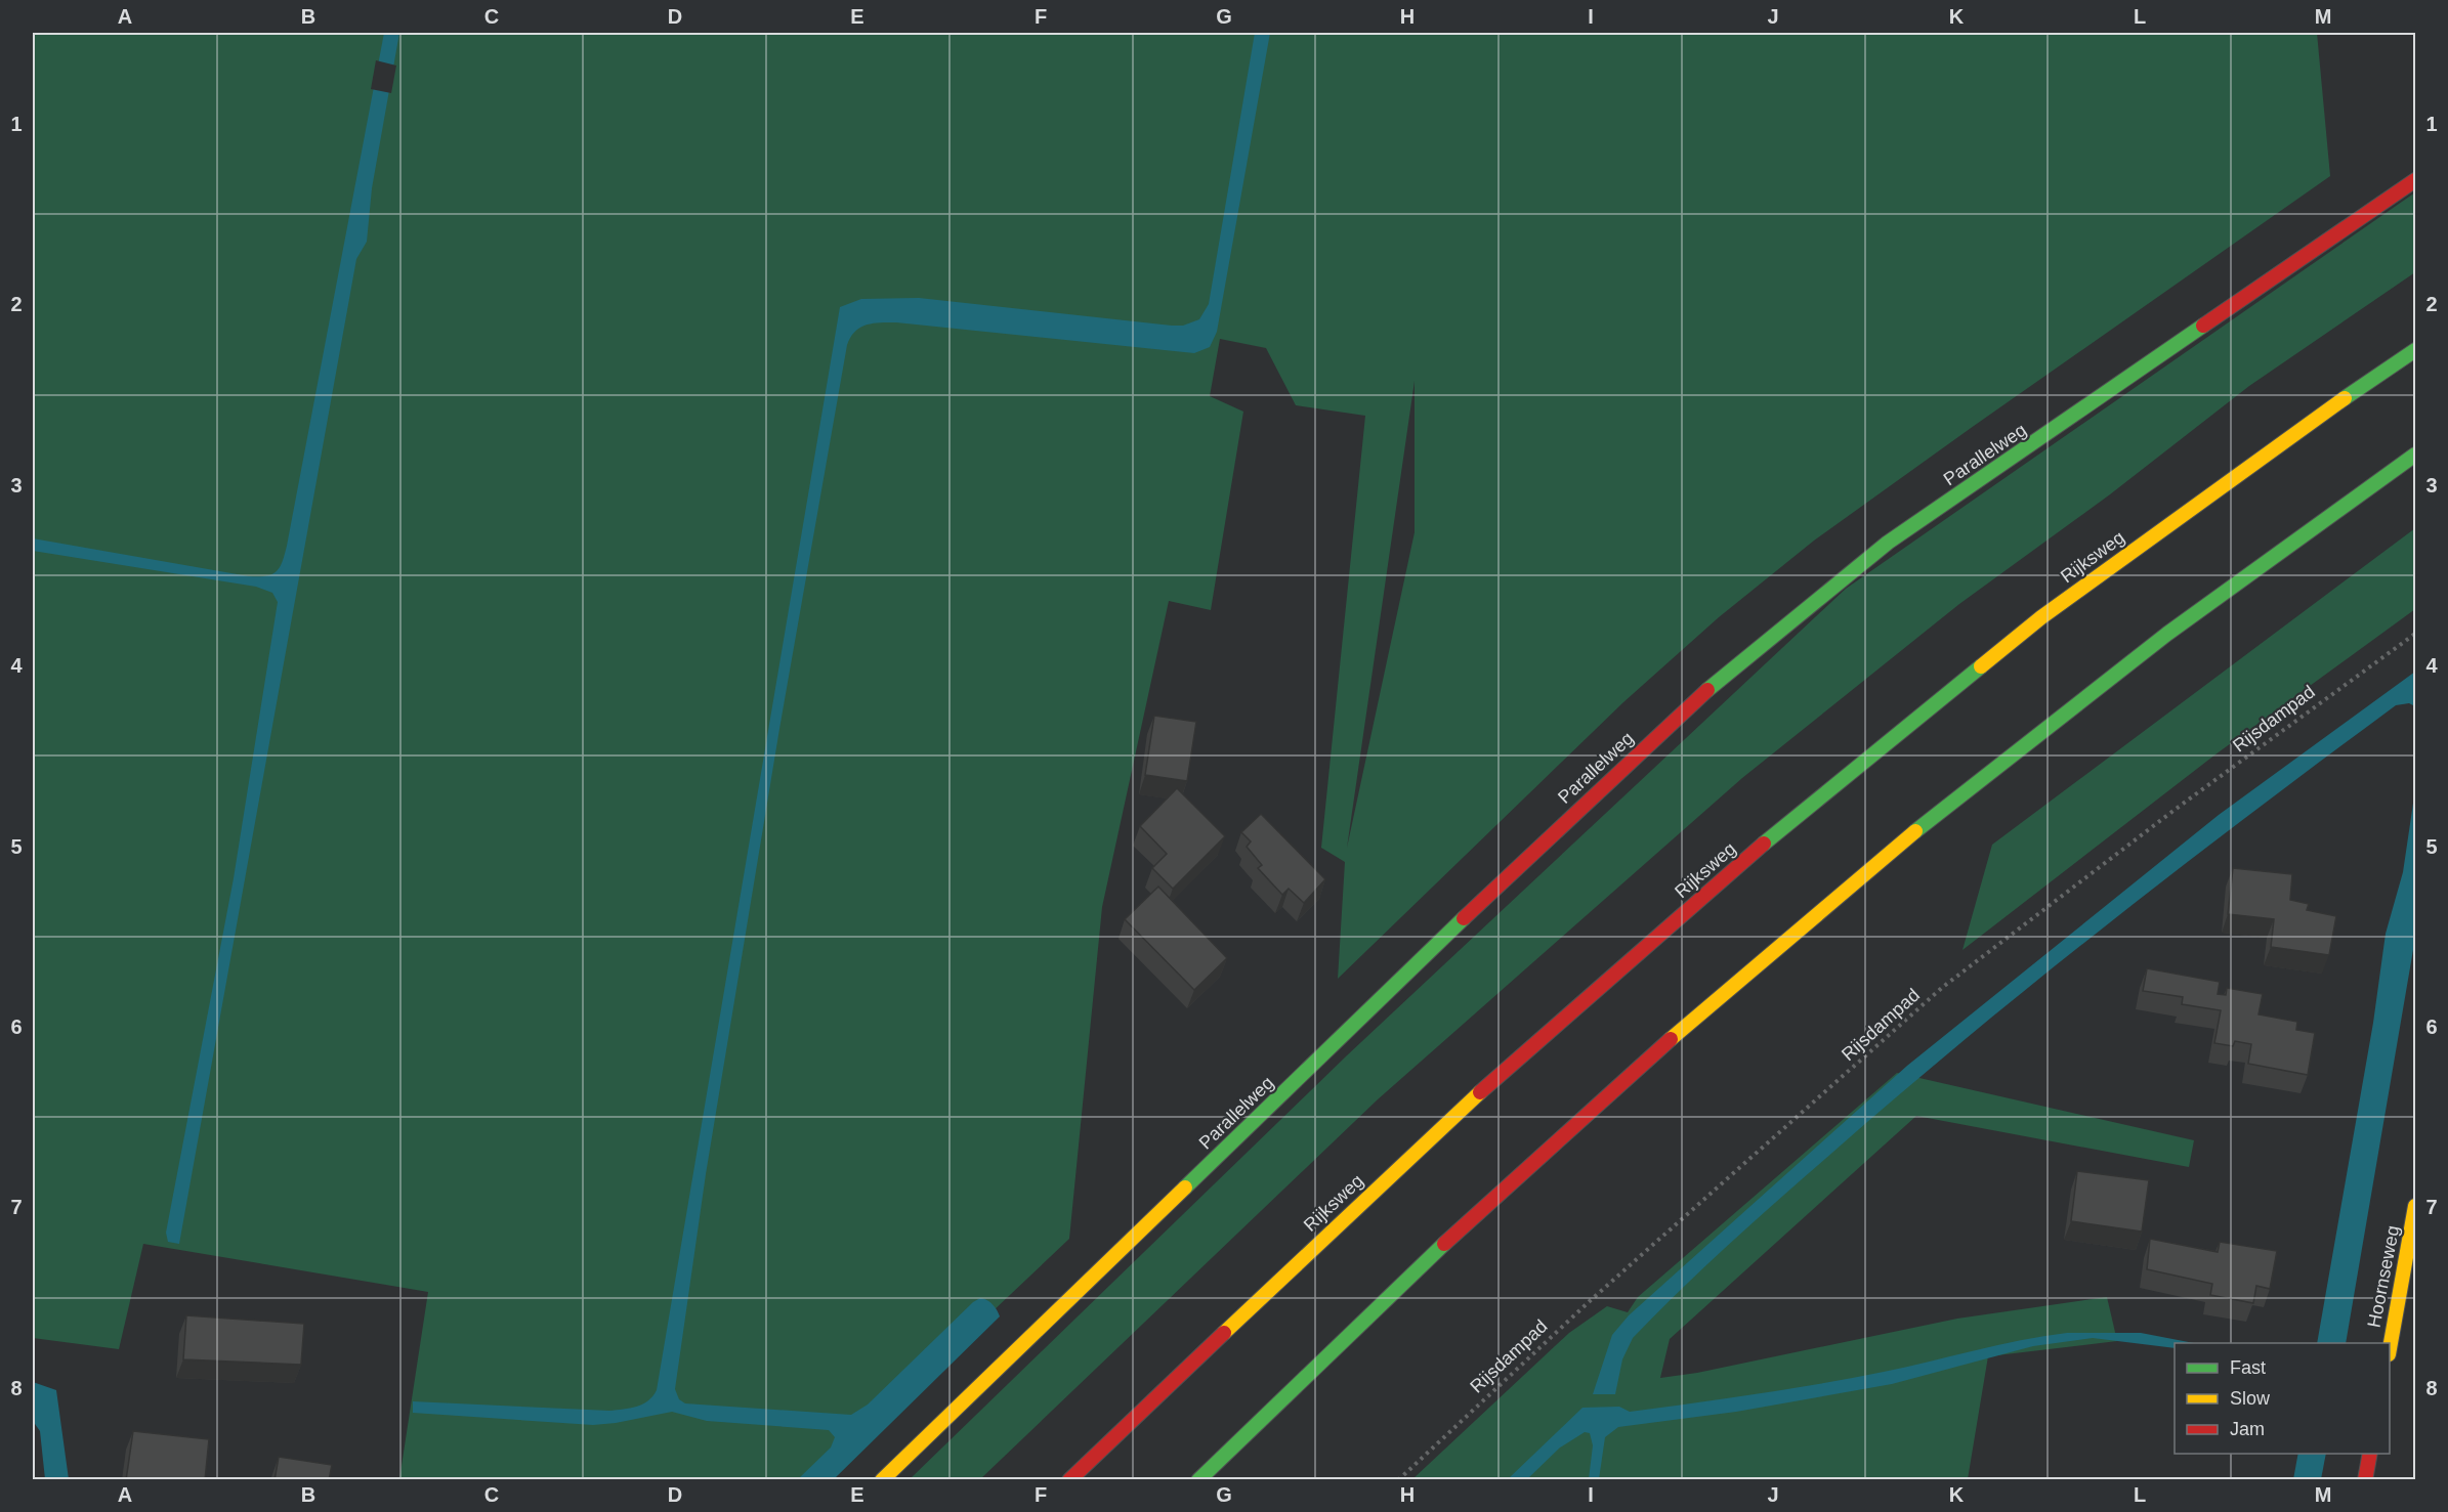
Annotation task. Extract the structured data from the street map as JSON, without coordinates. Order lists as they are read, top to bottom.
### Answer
{
  "streets": {
    "main road": ["Parallelweg", "Rijksweg", "Hoornseweg"],
    "path": ["Rijsdampad"]
  },
  "legend": ["Fast", "Slow", "Jam"],
  "grid": {
    "columns": [
      "A",
      "B",
      "C",
      "D",
      "E",
      "F",
      "G",
      "H",
      "I",
      "J",
      "K",
      "L",
      "M"
    ],
    "rows": [
      "1",
      "2",
      "3",
      "4",
      "5",
      "6",
      "7",
      "8"
    ]
  }
}
